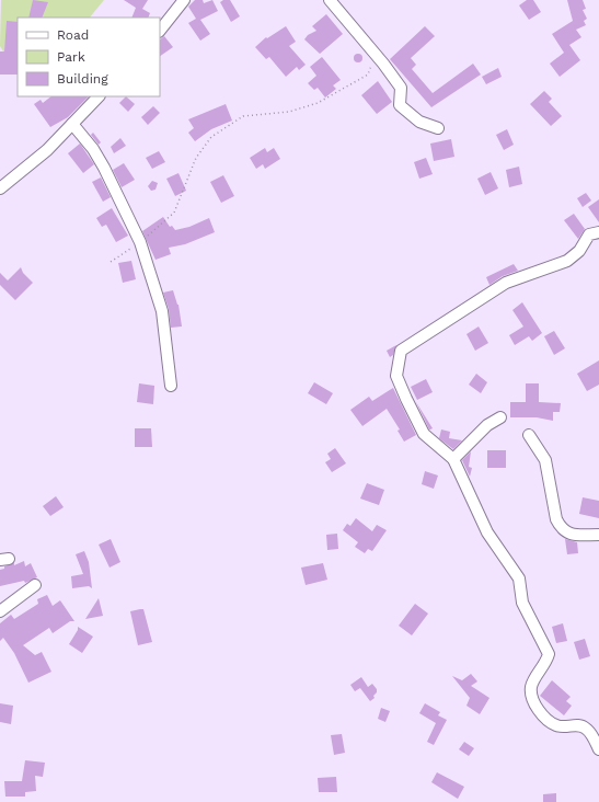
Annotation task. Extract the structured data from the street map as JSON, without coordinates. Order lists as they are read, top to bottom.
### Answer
{
  "legend": ["Road", "Park", "Building"]
}
